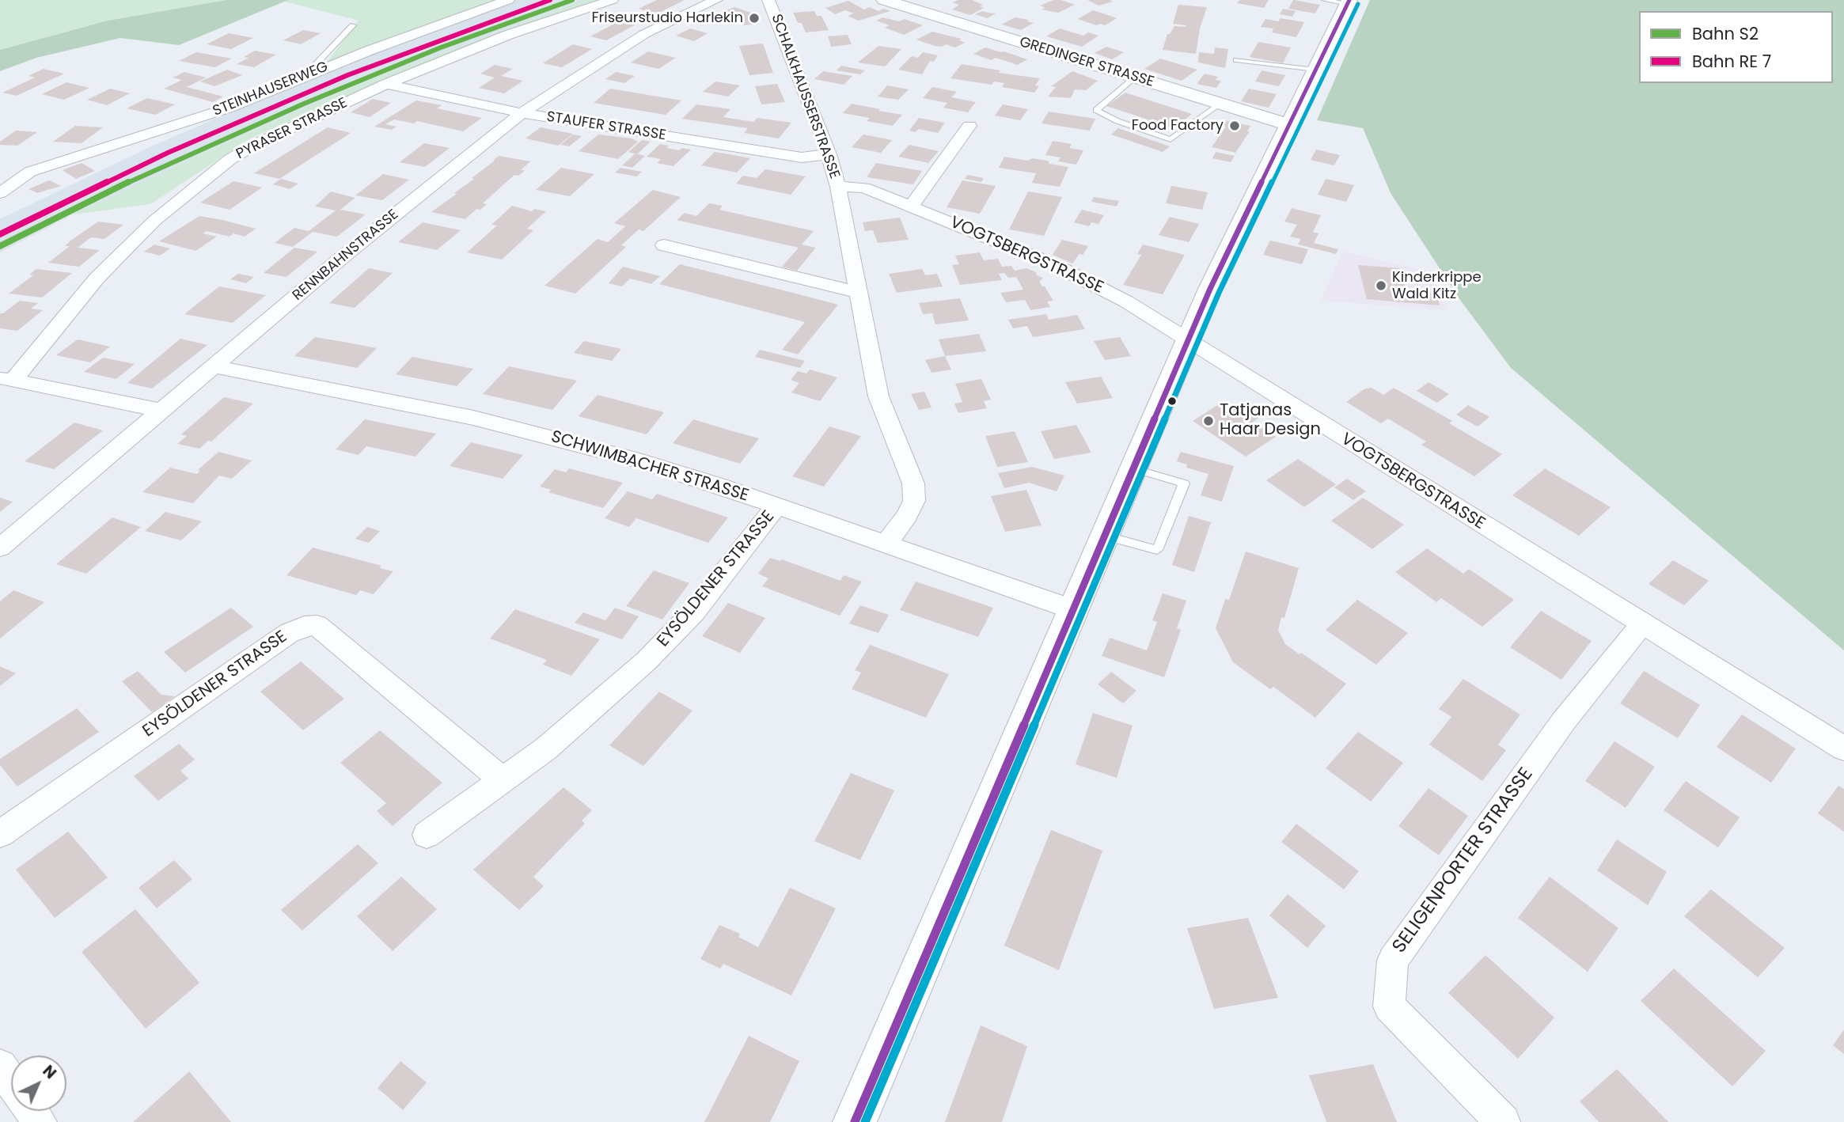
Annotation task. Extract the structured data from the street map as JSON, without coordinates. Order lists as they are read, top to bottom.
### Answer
{
  "streets": {
    "main road": ["GREDINGER STRASSE"],
    "street": [
      "STEINHAUSERWEG",
      "SCHALKHAUSSERSTRASSE",
      "STAUFER STRASSE",
      "PYRASER STRASSE",
      "RENNBAHNSTRASSE",
      "VOGTSBERGSTRASSE",
      "SCHWIMBACHER STRASSE",
      "EYSÖLDENER STRASSE",
      "SELIGENPORTER STRASSE"
    ]
  },
  "crossings": [
    ["SCHALKHAUSSERSTRASSE", "STAUFER STRASSE"],
    ["SCHALKHAUSSERSTRASSE", "VOGTSBERGSTRASSE"],
    ["SCHALKHAUSSERSTRASSE", "SCHWIMBACHER STRASSE"],
    ["STAUFER STRASSE", "PYRASER STRASSE"],
    ["STAUFER STRASSE", "RENNBAHNSTRASSE"],
    ["RENNBAHNSTRASSE", "SCHWIMBACHER STRASSE"],
    ["VOGTSBERGSTRASSE", "SELIGENPORTER STRASSE"],
    ["SCHWIMBACHER STRASSE", "EYSÖLDENER STRASSE"]
  ],
  "places": [
    "Friseurstudio Harlekin",
    "Food Factory",
    "Kinderkrippe Wald Kitz",
    "Tatjanas Haar Design"
  ],
  "lines": ["rail line S2"],
  "legend": ["Bahn S2", "Bahn RE 7"],
  "north": "top right"
}
